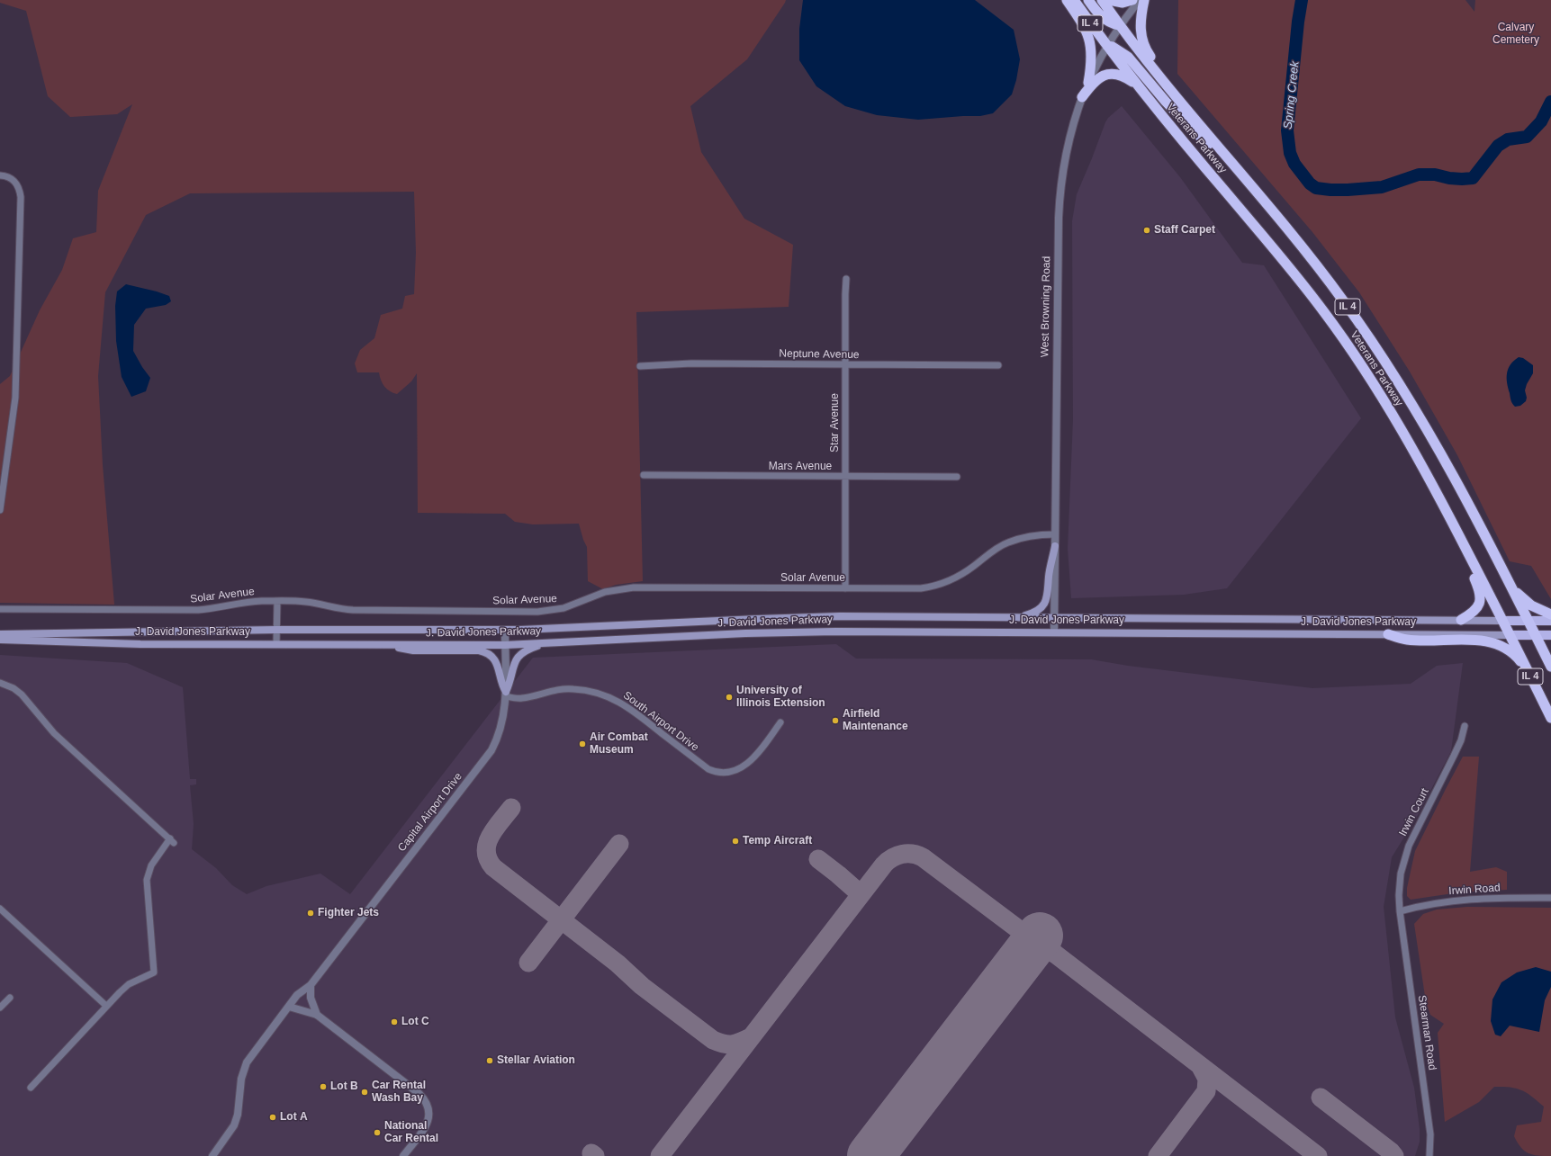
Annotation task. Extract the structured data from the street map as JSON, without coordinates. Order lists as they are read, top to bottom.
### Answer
{
  "streets": {
    "highway": ["IL 4", "Veterans Parkway"],
    "main road": ["J. David Jones Parkway"],
    "street": [
      "West Browning Road",
      "Neptune Avenue",
      "Star Avenue",
      "Mars Avenue",
      "Solar Avenue",
      "South Airport Drive",
      "Capital Airport Drive",
      "Irwin Court",
      "Irwin Road",
      "Stearman Road"
    ]
  },
  "crossings": [
    ["Veterans Parkway", "West Browning Road"],
    ["Veterans Parkway", "J. David Jones Parkway"],
    ["West Browning Road", "Solar Avenue"],
    ["West Browning Road", "J. David Jones Parkway"],
    ["Neptune Avenue", "Star Avenue"],
    ["Star Avenue", "Mars Avenue"],
    ["Star Avenue", "Solar Avenue"],
    ["J. David Jones Parkway", "Capital Airport Drive"],
    ["South Airport Drive", "Capital Airport Drive"],
    ["Irwin Court", "Irwin Road"],
    ["Irwin Court", "Stearman Road"],
    ["Irwin Road", "Stearman Road"]
  ],
  "water": ["Spring Creek"],
  "parks": ["Calvary Cemetery"],
  "places": [
    "Staff Carpet",
    "University of Illinois Extension",
    "Airfield Maintenance",
    "Air Combat Museum",
    "Temp Aircraft",
    "Fighter Jets",
    "Lot C",
    "Stellar Aviation",
    "Lot B",
    "Car Rental Wash Bay",
    "Lot A",
    "National Car Rental"
  ]
}
